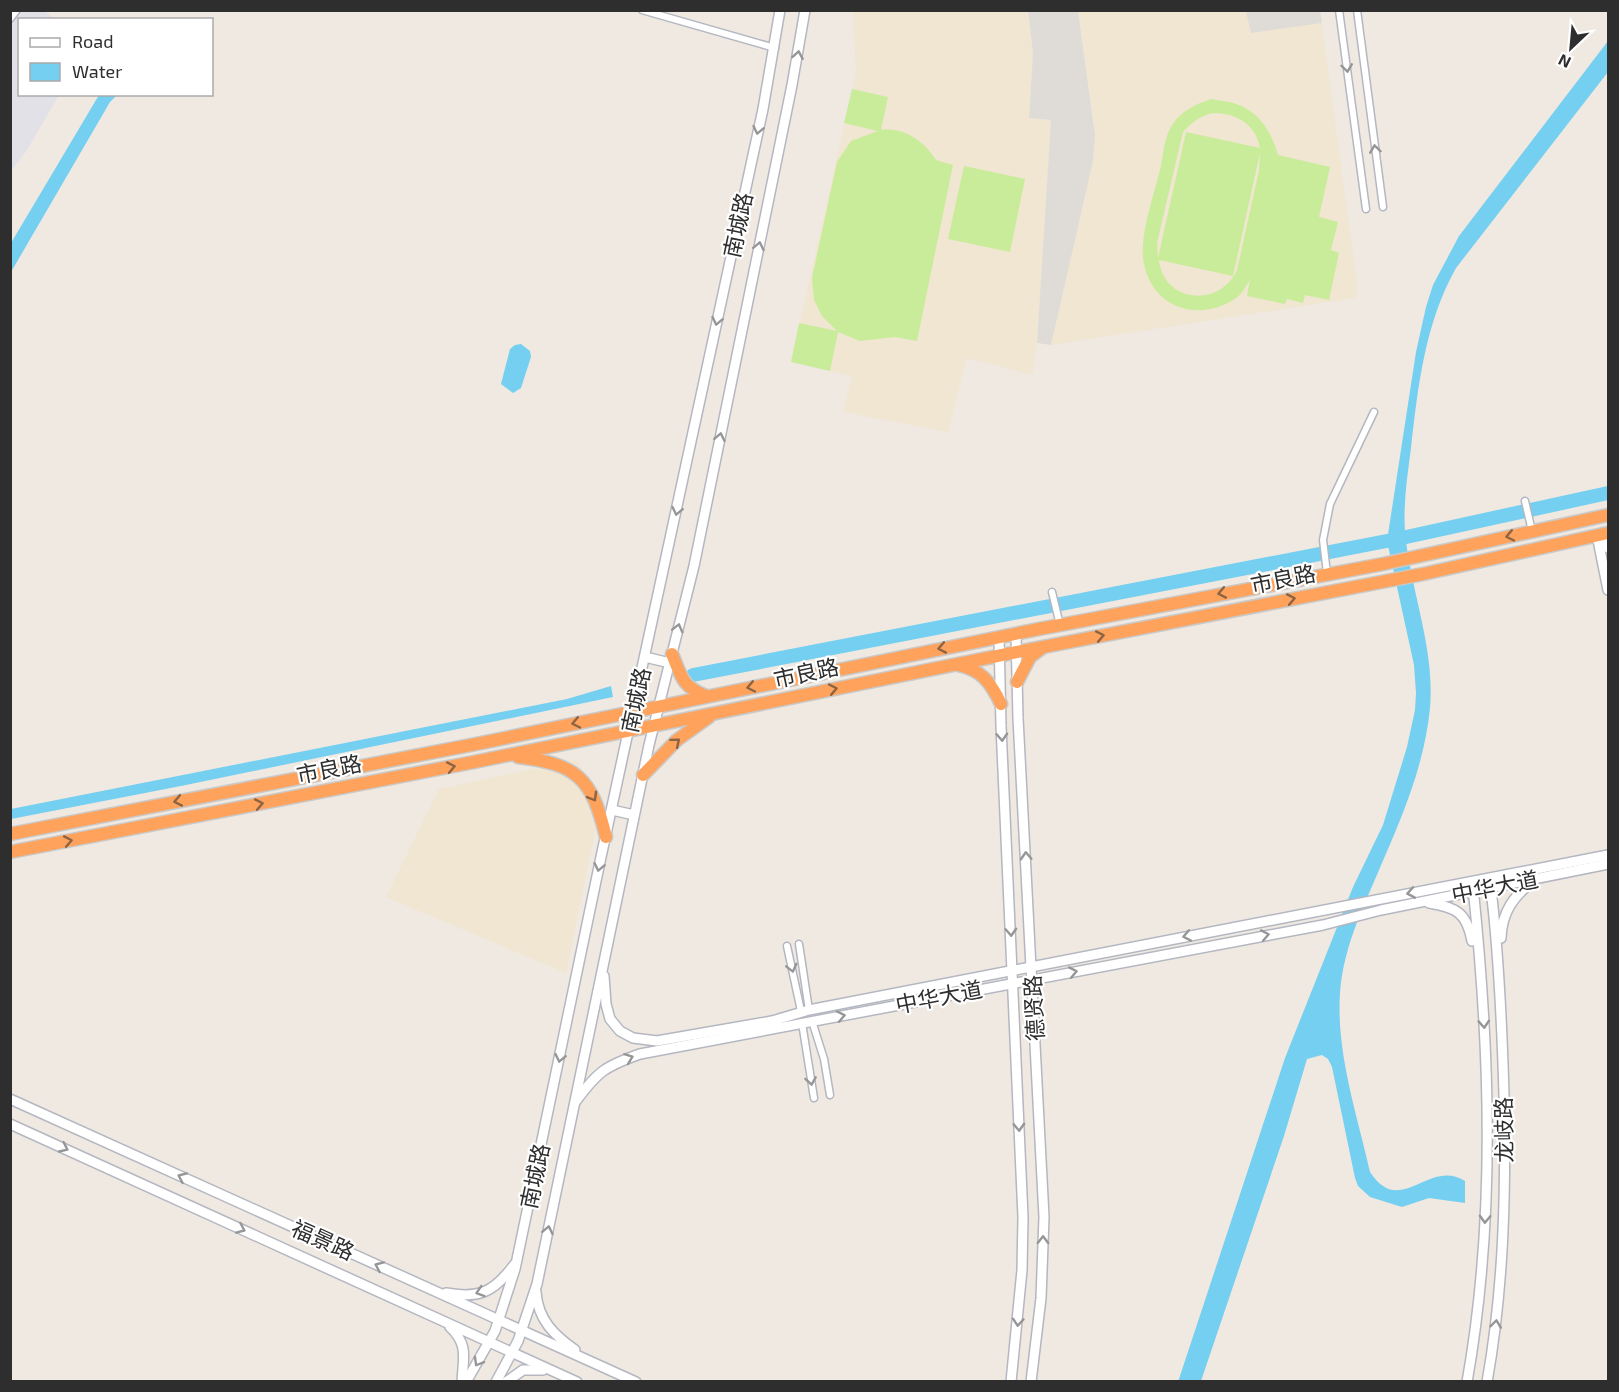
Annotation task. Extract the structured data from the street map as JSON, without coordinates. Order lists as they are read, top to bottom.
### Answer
{
  "streets": {
    "highway": ["市良路"],
    "street": [
      "南城路",
      "中华大道",
      "德贤路",
      "龙岐路",
      "福景路"
    ]
  },
  "crossings": [
    ["南城路", "市良路"],
    ["南城路", "中华大道"],
    ["南城路", "福景路"],
    ["市良路", "德贤路"],
    ["中华大道", "德贤路"],
    ["中华大道", "龙岐路"]
  ],
  "legend": ["Road", "Water"],
  "north": "bottom left"
}
